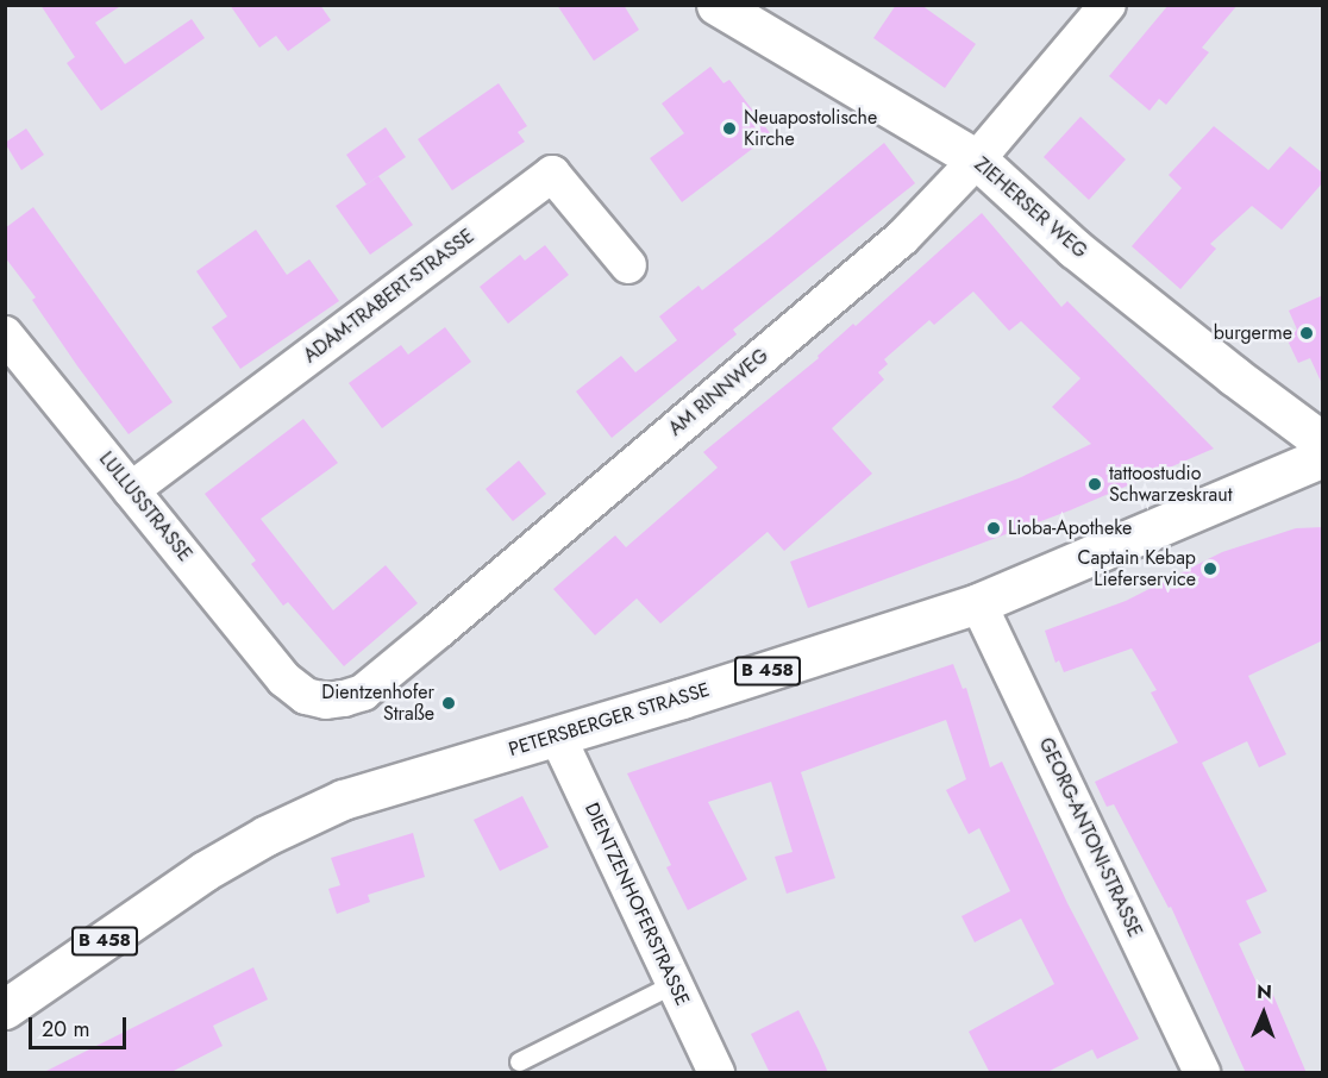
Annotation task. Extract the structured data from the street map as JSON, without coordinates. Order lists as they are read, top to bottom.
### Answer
{
  "streets": {
    "main road": ["ZIEHERSER WEG", "B 458", "PETERSBERGER STRASSE"],
    "street": [
      "ADAM-TRABERT-STRASSE",
      "AM RINNWEG",
      "LULLUSSTRASSE",
      "GEORG-ANTONI-STRASSE",
      "DIENTZENHOFERSTRASSE"
    ]
  },
  "crossings": [
    ["ZIEHERSER WEG", "AM RINNWEG"],
    ["ADAM-TRABERT-STRASSE", "LULLUSSTRASSE"],
    ["AM RINNWEG", "LULLUSSTRASSE"],
    ["PETERSBERGER STRASSE", "GEORG-ANTONI-STRASSE"],
    ["PETERSBERGER STRASSE", "DIENTZENHOFERSTRASSE"]
  ],
  "places": [
    "Neuapostolische Kirche",
    "burgerme",
    "tattoostudio Schwarzeskraut",
    "Lioba-Apotheke",
    "Captain Kebap Lieferservice",
    "Dientzenhofer Straße"
  ],
  "scale_bar": "20 m",
  "north": "top"
}
